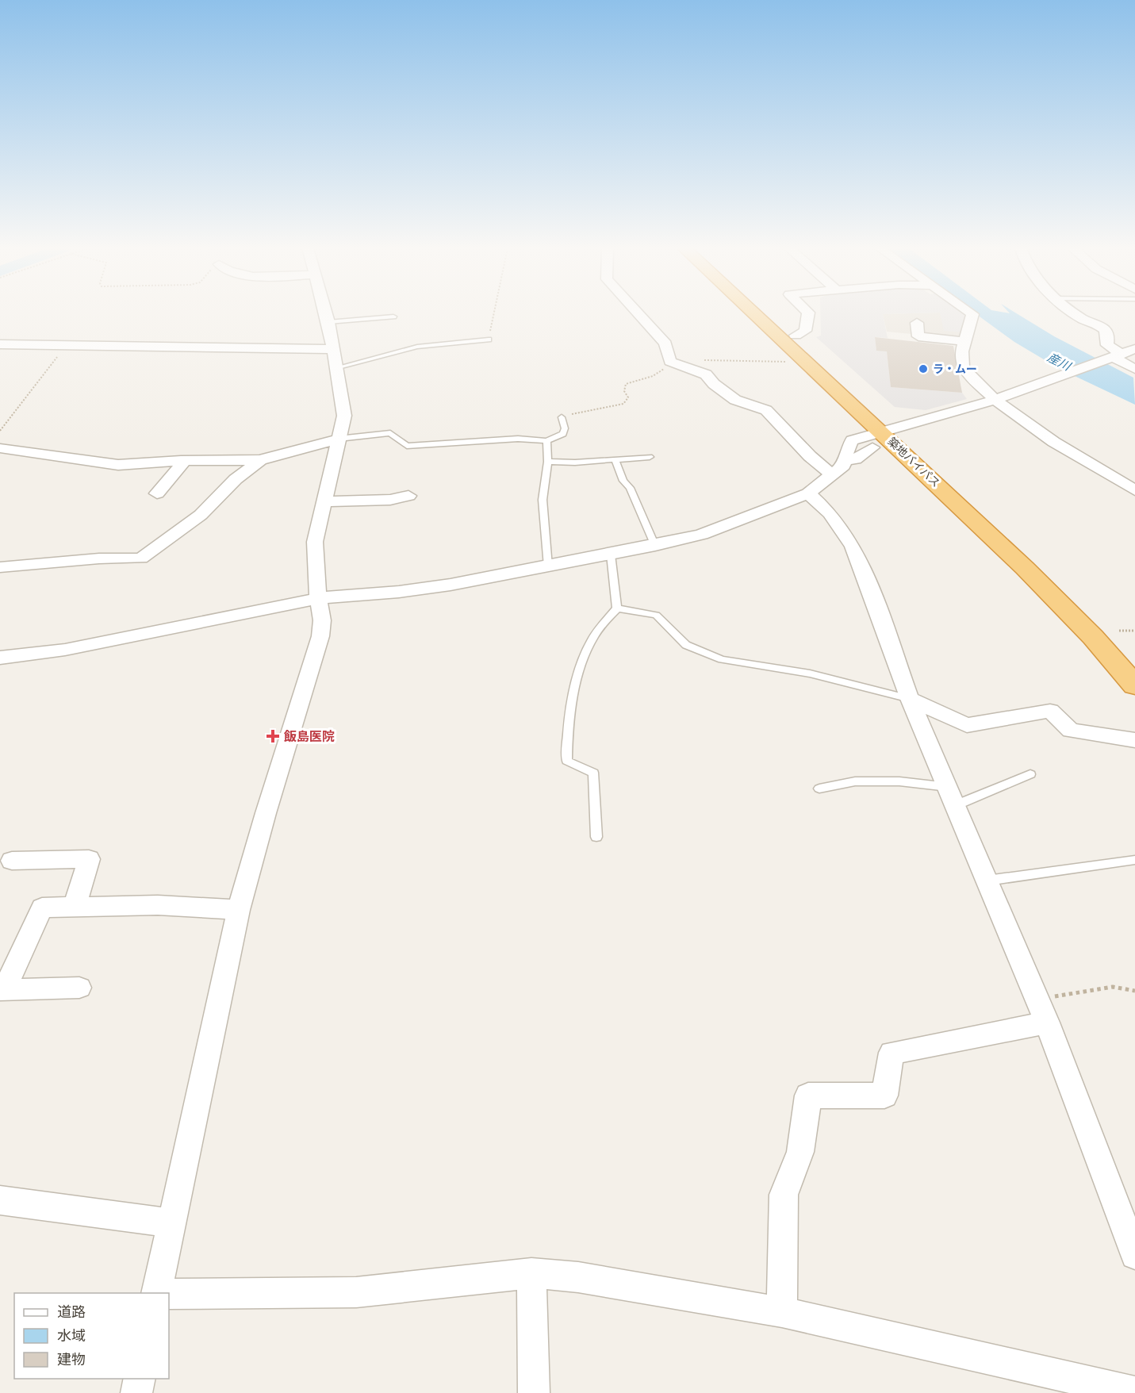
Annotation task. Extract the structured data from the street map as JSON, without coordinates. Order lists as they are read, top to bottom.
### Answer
{
  "streets": {
    "highway": ["築地バイパス"]
  },
  "water": ["産川"],
  "places": {
    "other": ["ラ・ムー"],
    "health": ["飯島医院"]
  },
  "legend": ["道路", "水域", "建物"]
}
